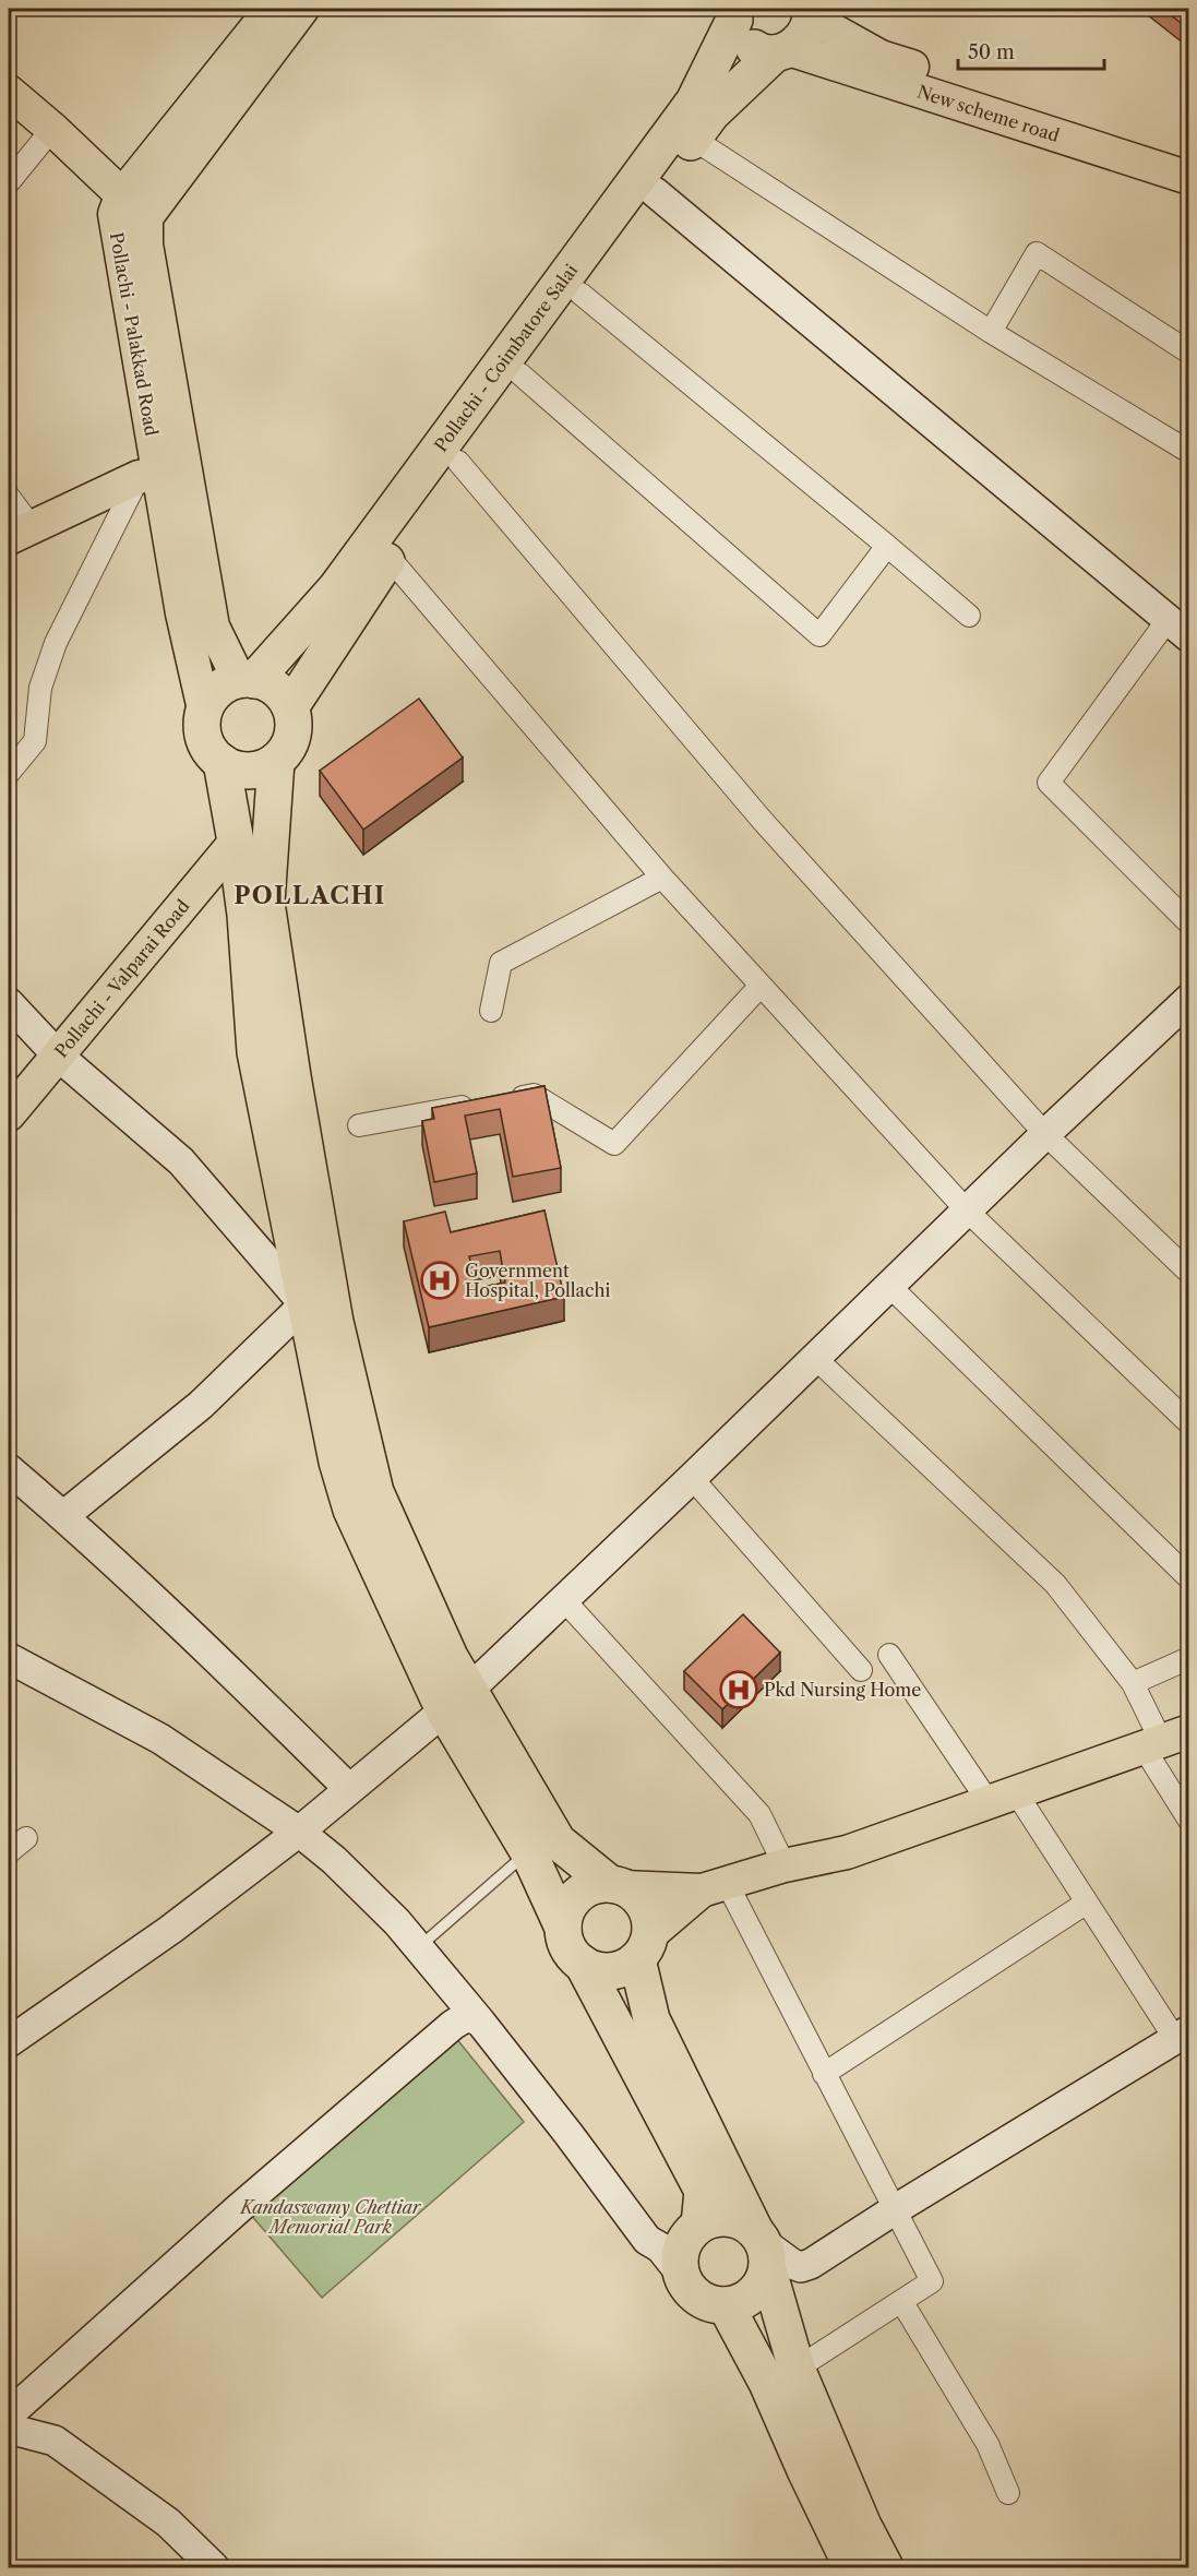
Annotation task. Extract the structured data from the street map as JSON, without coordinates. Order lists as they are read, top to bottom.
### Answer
{
  "streets": {
    "highway": ["Pollachi - Coimbatore Salai"],
    "main road": ["New scheme road", "Pollachi - Palakkad Road", "Pollachi - Valparai Road"]
  },
  "crossings": [
    ["New scheme road", "Pollachi - Coimbatore Salai"],
    ["Pollachi - Palakkad Road", "Pollachi - Coimbatore Salai"]
  ],
  "districts": ["POLLACHI"],
  "parks": ["Kandaswamy Chettiar Memorial Park"],
  "places": {
    "hospital": ["Government Hospital, Pollachi", "Pkd Nursing Home"]
  },
  "scale_bar": "50 m"
}
